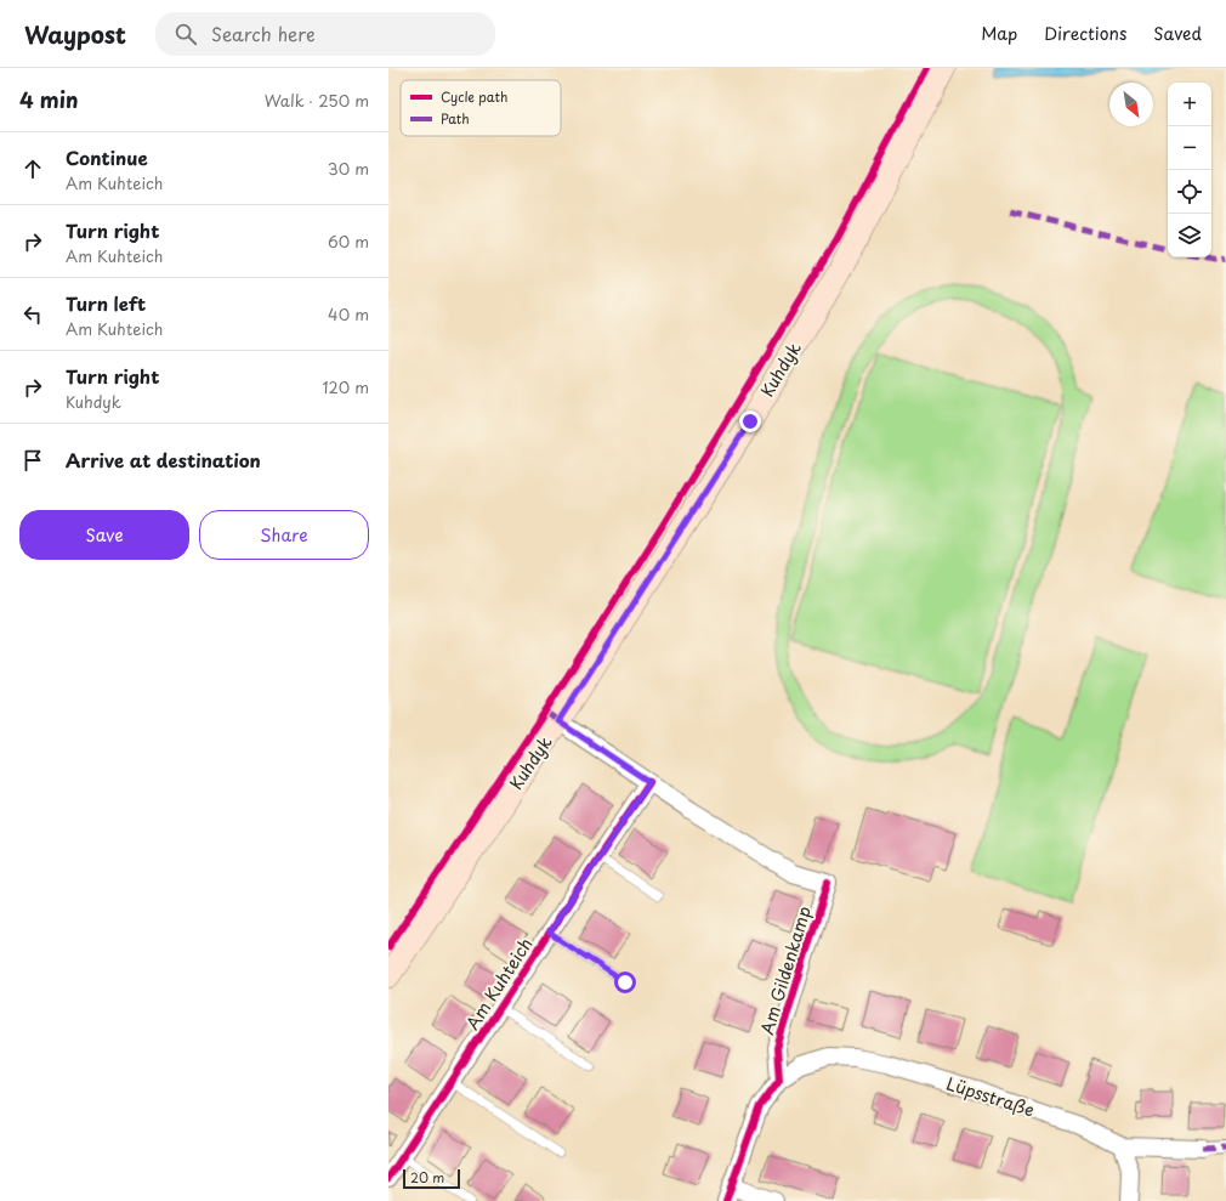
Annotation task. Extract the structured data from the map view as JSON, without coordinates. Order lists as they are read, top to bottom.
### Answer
{
  "streets": {
    "main road": ["Kuhdyk"],
    "street": ["Am Gildenkamp", "Am Kuhteich", "Lüpsstraße"]
  },
  "crossings": [
    ["Am Gildenkamp", "Am Kuhteich"],
    ["Am Gildenkamp", "Lüpsstraße"]
  ],
  "legend": ["Cycle path", "Path"],
  "scale_bar": "20 m",
  "north": "bottom right",
  "page": {
    "header": "Waypost",
    "search": "Search here",
    "nav": ["Map", "Directions", "Saved"],
    "heading": ["4 min", "Walk · 250 m"],
    "map_buttons": ["+", "−"],
    "list": [
      ["Continue", "Am Kuhteich", "30 m"],
      ["Turn right", "Am Kuhteich", "60 m"],
      ["Turn left", "Am Kuhteich", "40 m"],
      ["Turn right", "Kuhdyk", "120 m"],
      "Arrive at destination"
    ],
    "buttons": ["Save", "Share"],
    "scale": "20 m"
  }
}
